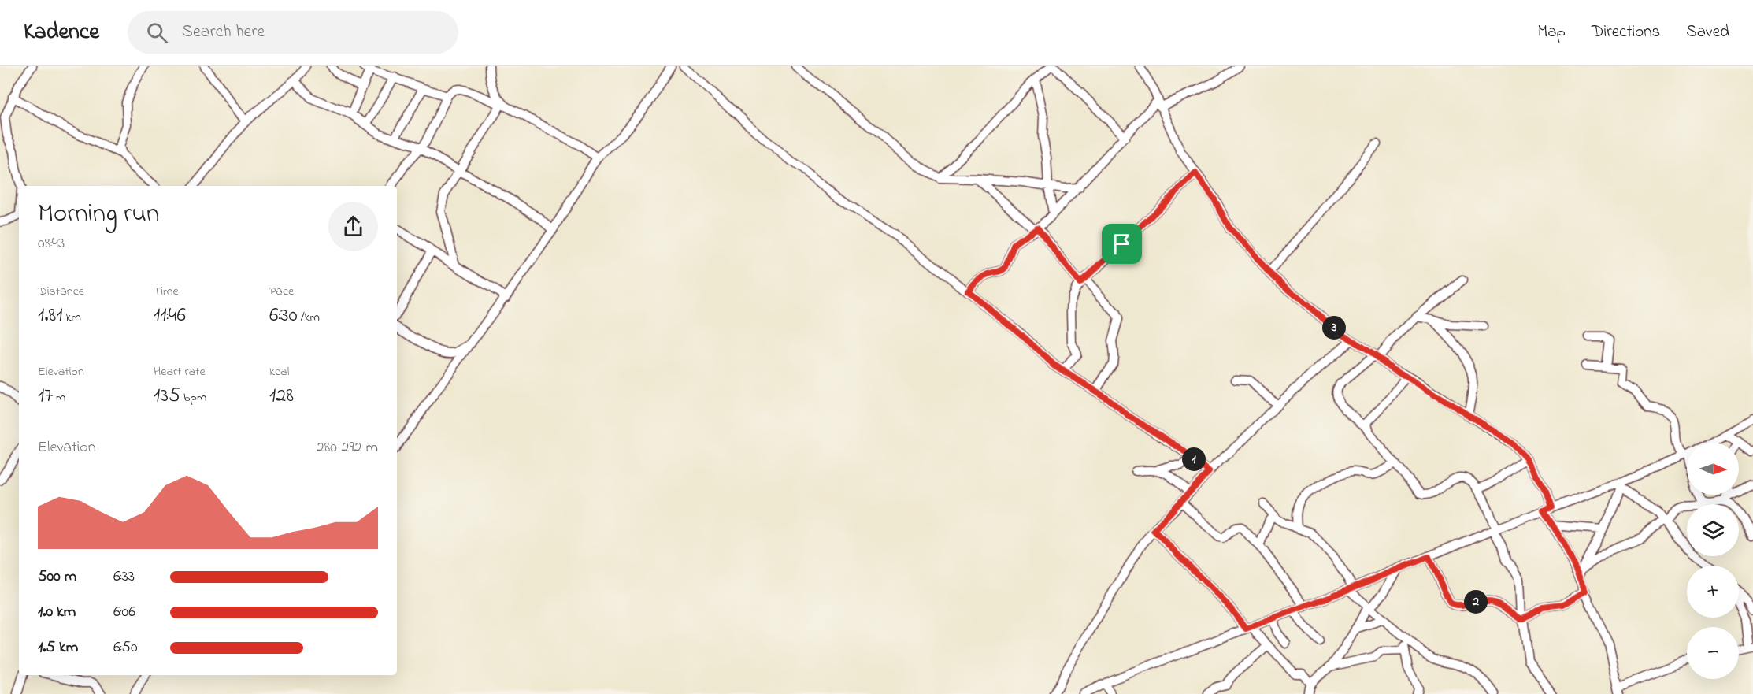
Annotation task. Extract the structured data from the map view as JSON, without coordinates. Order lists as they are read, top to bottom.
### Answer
{
  "north": "right",
  "page": {
    "header": "Kadence",
    "search": "Search here",
    "nav": ["Map", "Directions", "Saved"],
    "heading": ["Morning run", "08:43"],
    "stats": [
      ["Distance", "1.81 km"],
      ["Time", "11:46"],
      ["Pace", "6:30 /km"],
      ["Elevation", "17 m"],
      ["Heart rate", "135 bpm"],
      ["kcal", "128"]
    ],
    "pins": ["3", "1", "2"],
    "chart": ["Elevation", "280–292 m"],
    "map_buttons": ["+", "−"],
    "list": [
      {
        "name": "500 m",
        "note": "6:33"
      },
      {
        "name": "1.0 km",
        "note": "6:06"
      },
      {
        "name": "1.5 km",
        "note": "6:50"
      }
    ]
  }
}
